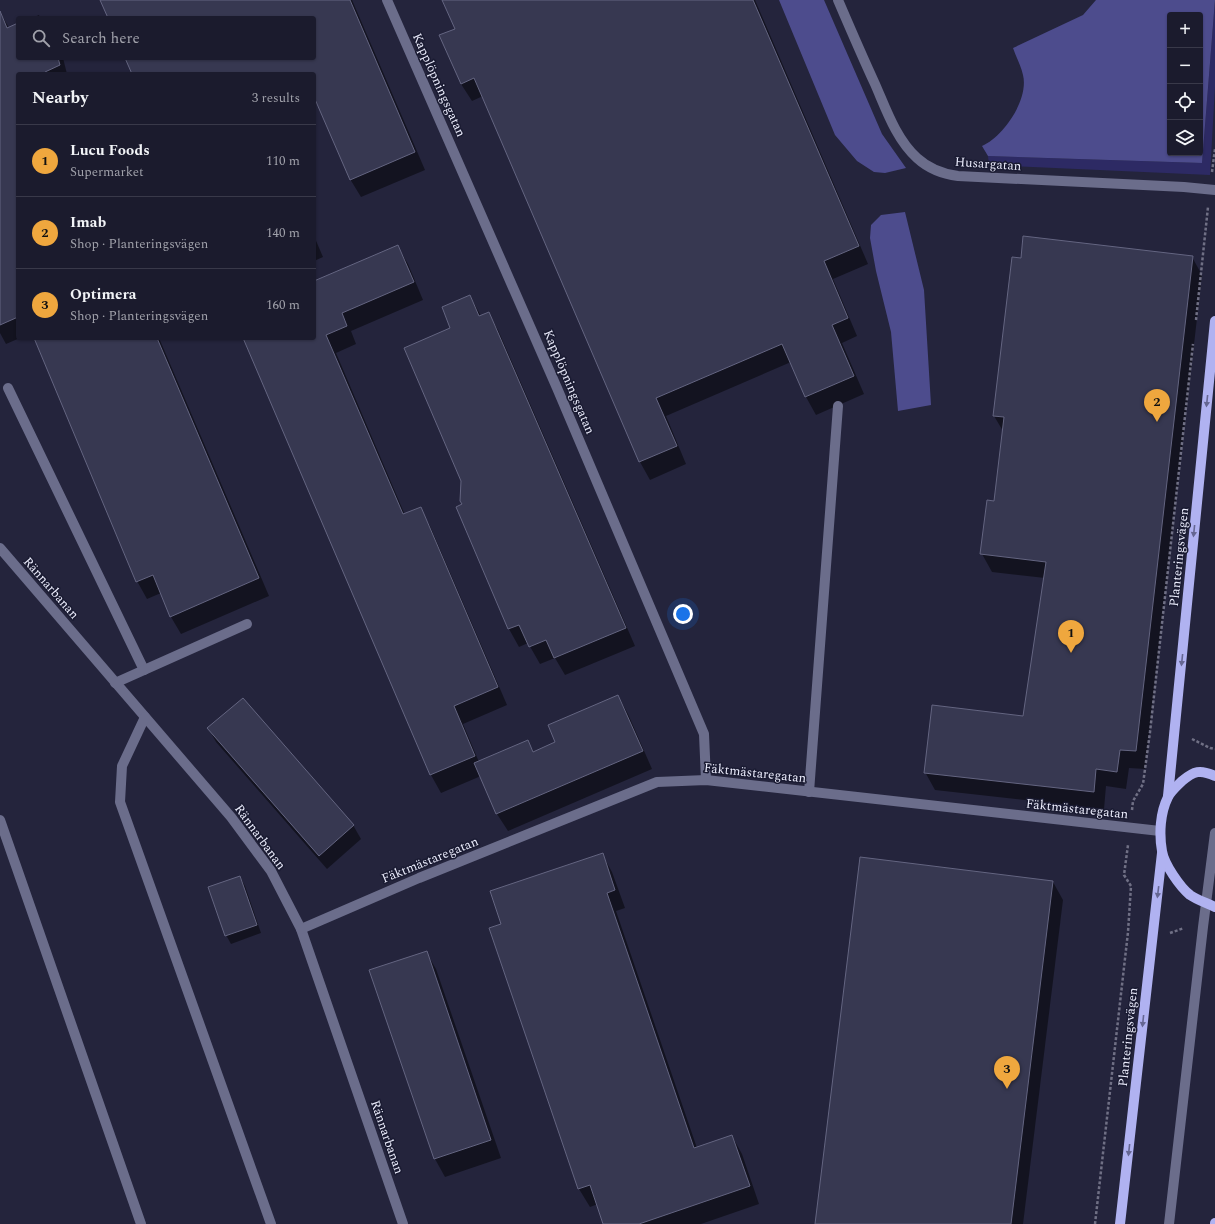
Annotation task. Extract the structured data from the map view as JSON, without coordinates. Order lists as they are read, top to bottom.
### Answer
{
  "streets": {
    "main road": ["Planteringsvägen"],
    "street": [
      "Kapplöpningsgatan",
      "Husargatan",
      "Rännarbanan",
      "Fäktmästaregatan"
    ]
  },
  "crossings": [
    ["Kapplöpningsgatan", "Fäktmästaregatan"],
    ["Planteringsvägen", "Fäktmästaregatan"],
    ["Rännarbanan", "Fäktmästaregatan"]
  ],
  "one_way": ["Planteringsvägen"],
  "page": {
    "map_buttons": ["+", "−"],
    "search": "Search here",
    "heading": ["Nearby", "3 results"],
    "list": [
      {
        "mark": "1",
        "name": "Lucu Foods",
        "note": "Supermarket",
        "value": "110 m"
      },
      {
        "mark": "2",
        "name": "Imab",
        "note": "Shop · Planteringsvägen",
        "value": "140 m"
      },
      {
        "mark": "3",
        "name": "Optimera",
        "note": "Shop · Planteringsvägen",
        "value": "160 m"
      }
    ],
    "pins": ["2", "1", "3"]
  }
}
